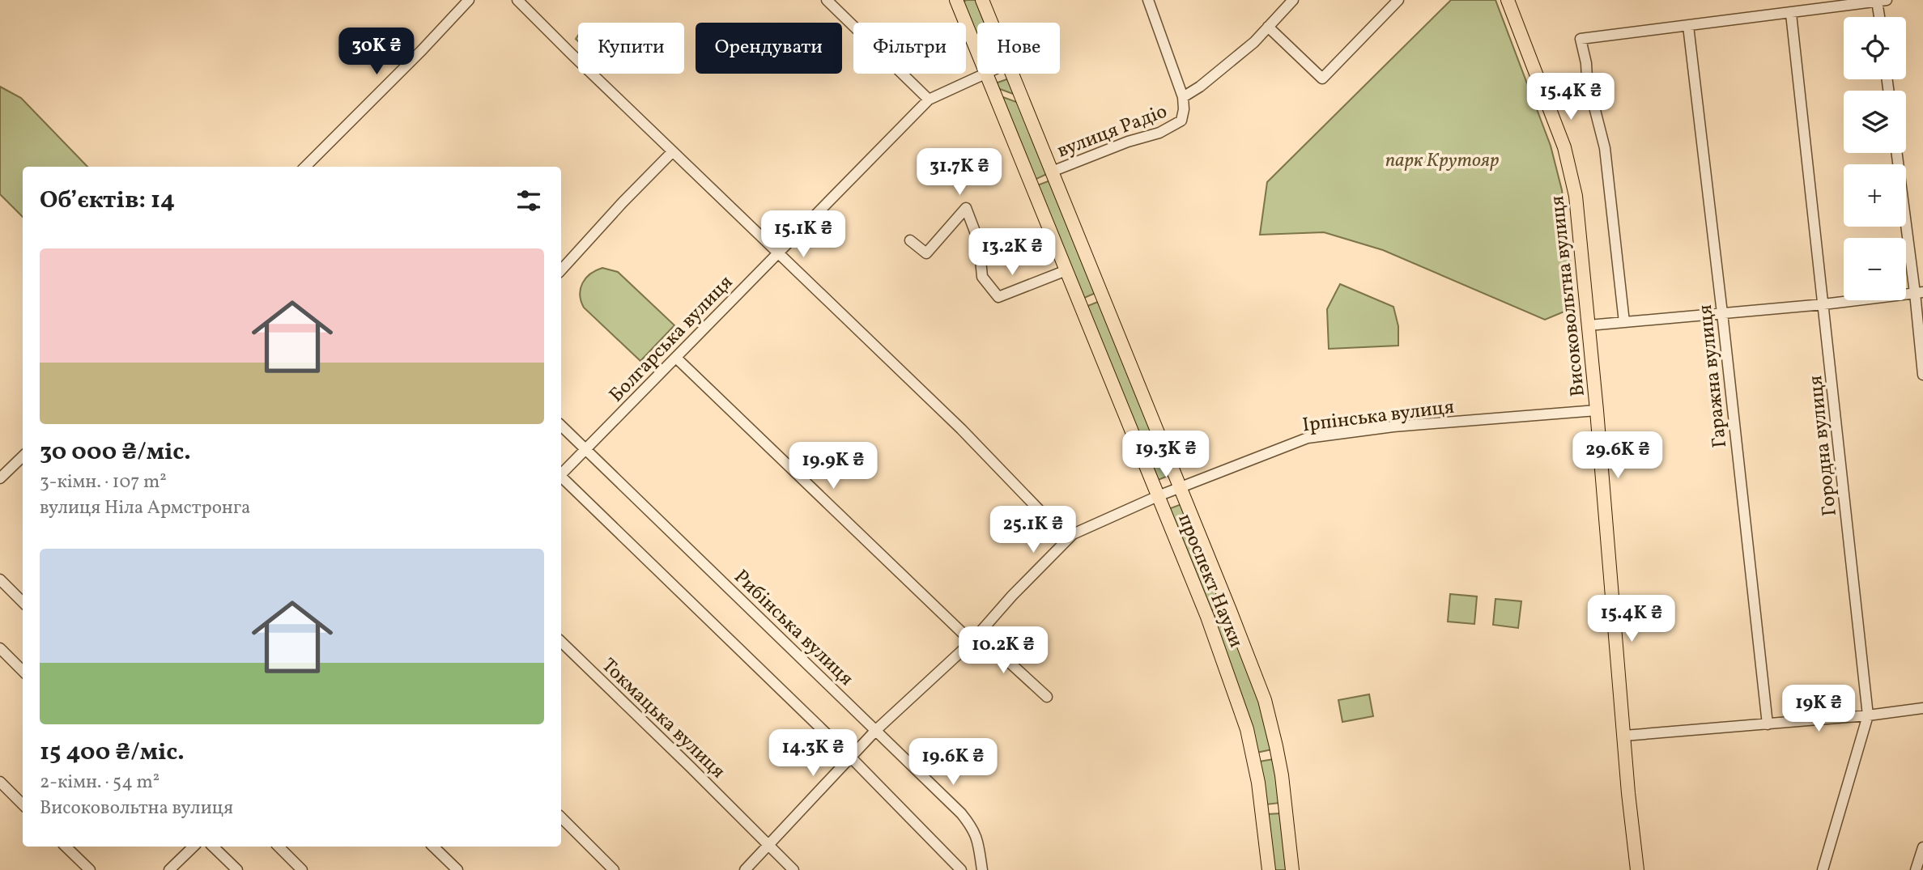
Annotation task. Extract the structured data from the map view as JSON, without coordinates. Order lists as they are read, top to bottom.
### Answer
{
  "streets": {
    "main road": ["Високовольтна вулиця", "проспект Науки"],
    "street": [
      "вулиця Радіо",
      "Болгарська вулиця",
      "Гаражна вулиця",
      "Ірпінська вулиця",
      "Городна вулиця",
      "Рибінська вулиця",
      "Токмацька вулиця"
    ]
  },
  "crossings": [
    ["вулиця Радіо", "проспект Науки"],
    ["Високовольтна вулиця", "Ірпінська вулиця"],
    ["Болгарська вулиця", "Рибінська вулиця"],
    ["Ірпінська вулиця", "проспект Науки"],
    ["Ірпінська вулиця", "Рибінська вулиця"],
    ["Ірпінська вулиця", "Токмацька вулиця"]
  ],
  "parks": ["парк Крутояр"],
  "page": {
    "map_buttons": ["+", "−"],
    "chip": [
      "Купити",
      "Орендувати",
      "Фільтри",
      "Нове"
    ],
    "price": [
      "30K ₴",
      "15.4K ₴",
      "31.7K ₴",
      "15.1K ₴",
      "13.2K ₴",
      "19.3K ₴",
      "29.6K ₴",
      "19.9K ₴",
      "25.1K ₴",
      "15.4K ₴",
      "10.2K ₴",
      "19K ₴",
      "14.3K ₴",
      "19.6K ₴"
    ],
    "heading": "Об’єктів: 14",
    "list": [
      {
        "name": "30 000 ₴/міс.",
        "note": "3-кімн. · 107 m² · вулиця Ніла Армстронга"
      },
      {
        "name": "15 400 ₴/міс.",
        "note": "2-кімн. · 54 m² · Високовольтна вулиця"
      }
    ]
  }
}
